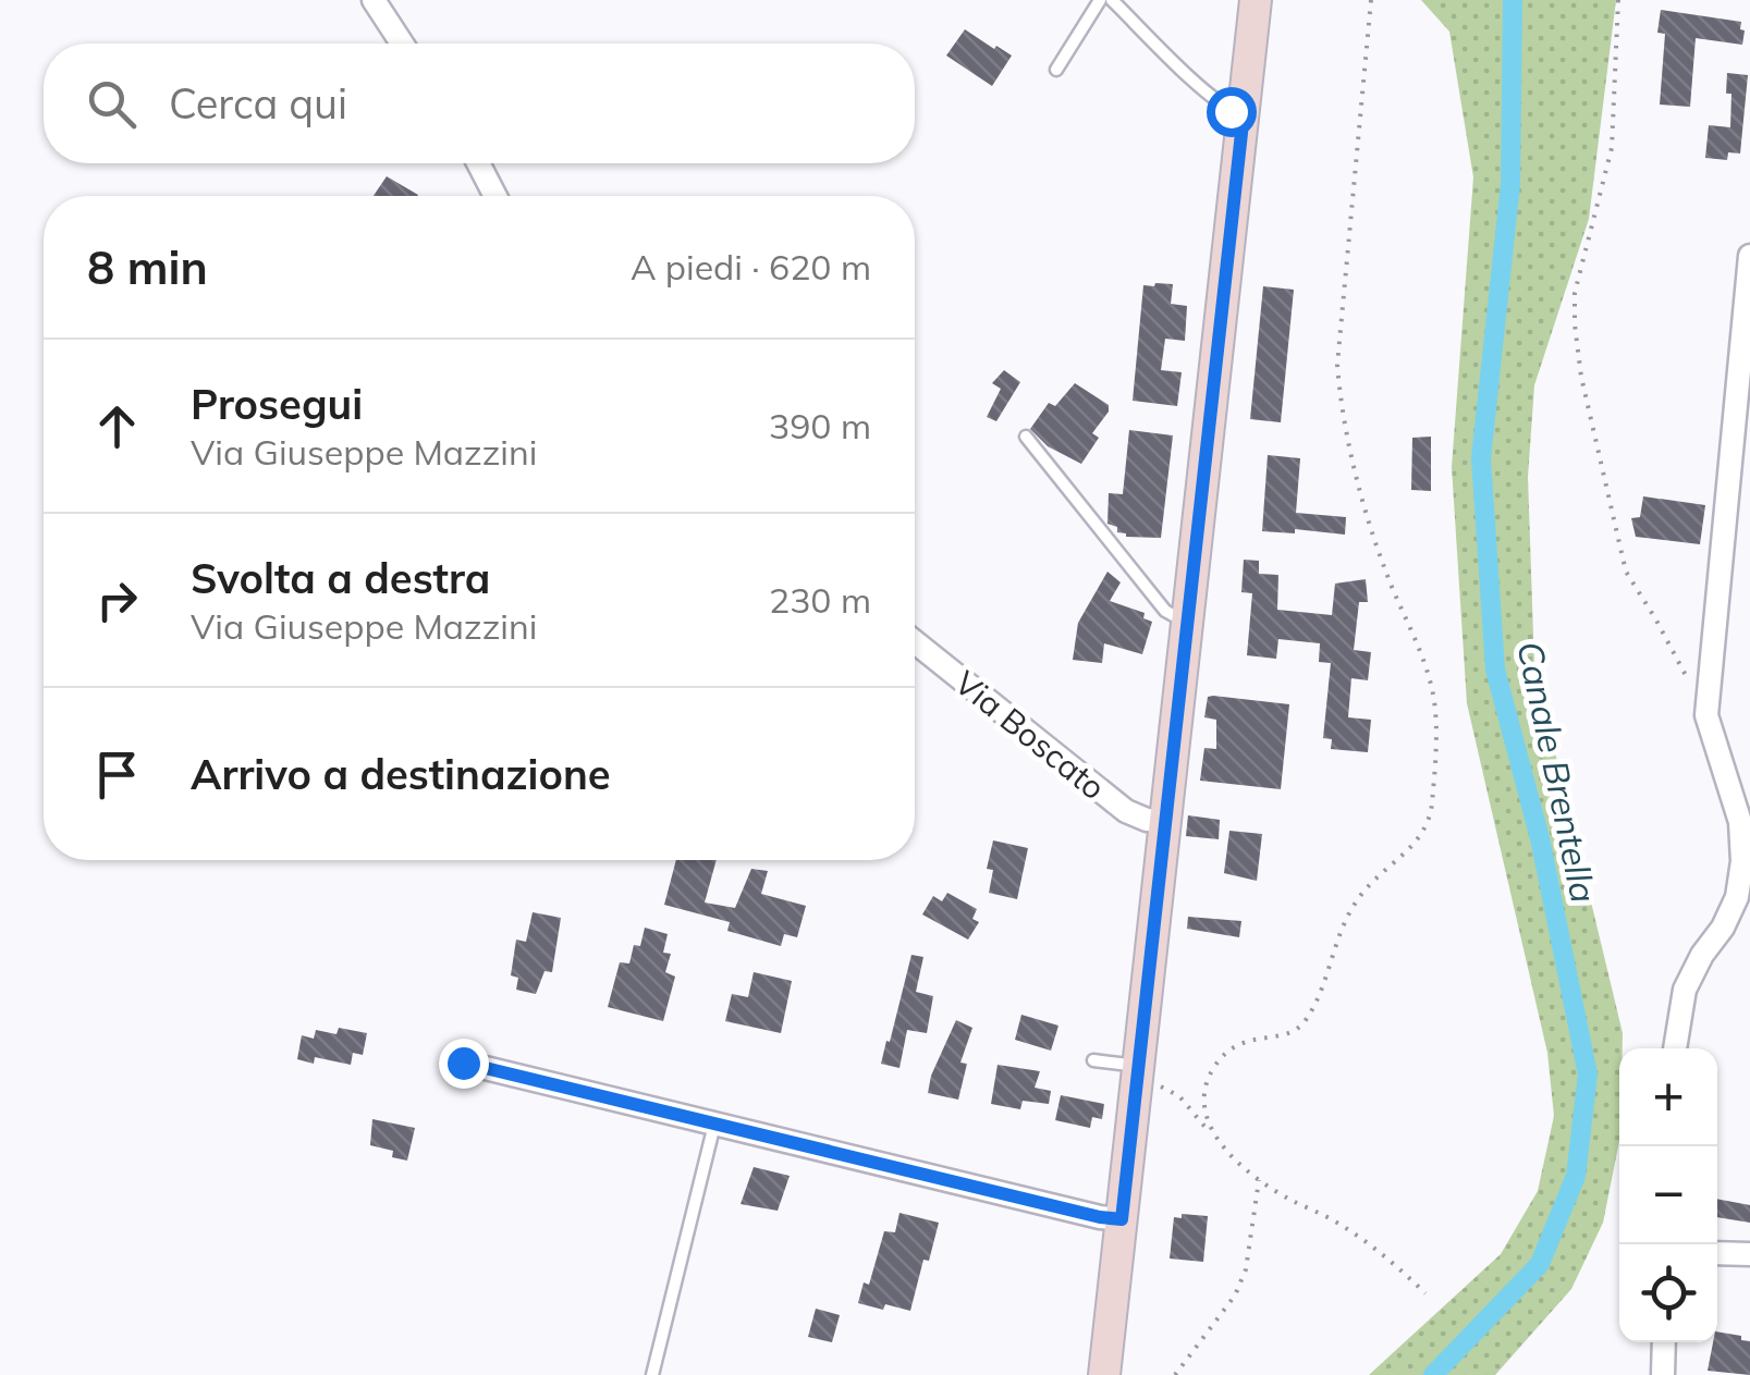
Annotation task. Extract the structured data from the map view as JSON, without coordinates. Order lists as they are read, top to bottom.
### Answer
{
  "streets": {
    "street": ["Via Boscato"]
  },
  "water": ["Canale Brentella"],
  "page": {
    "search": "Cerca qui",
    "heading": ["8 min", "A piedi · 620 m"],
    "list": [
      ["Prosegui", "Via Giuseppe Mazzini", "390 m"],
      ["Svolta a destra", "Via Giuseppe Mazzini", "230 m"],
      "Arrivo a destinazione"
    ],
    "map_buttons": ["+", "−"]
  }
}
